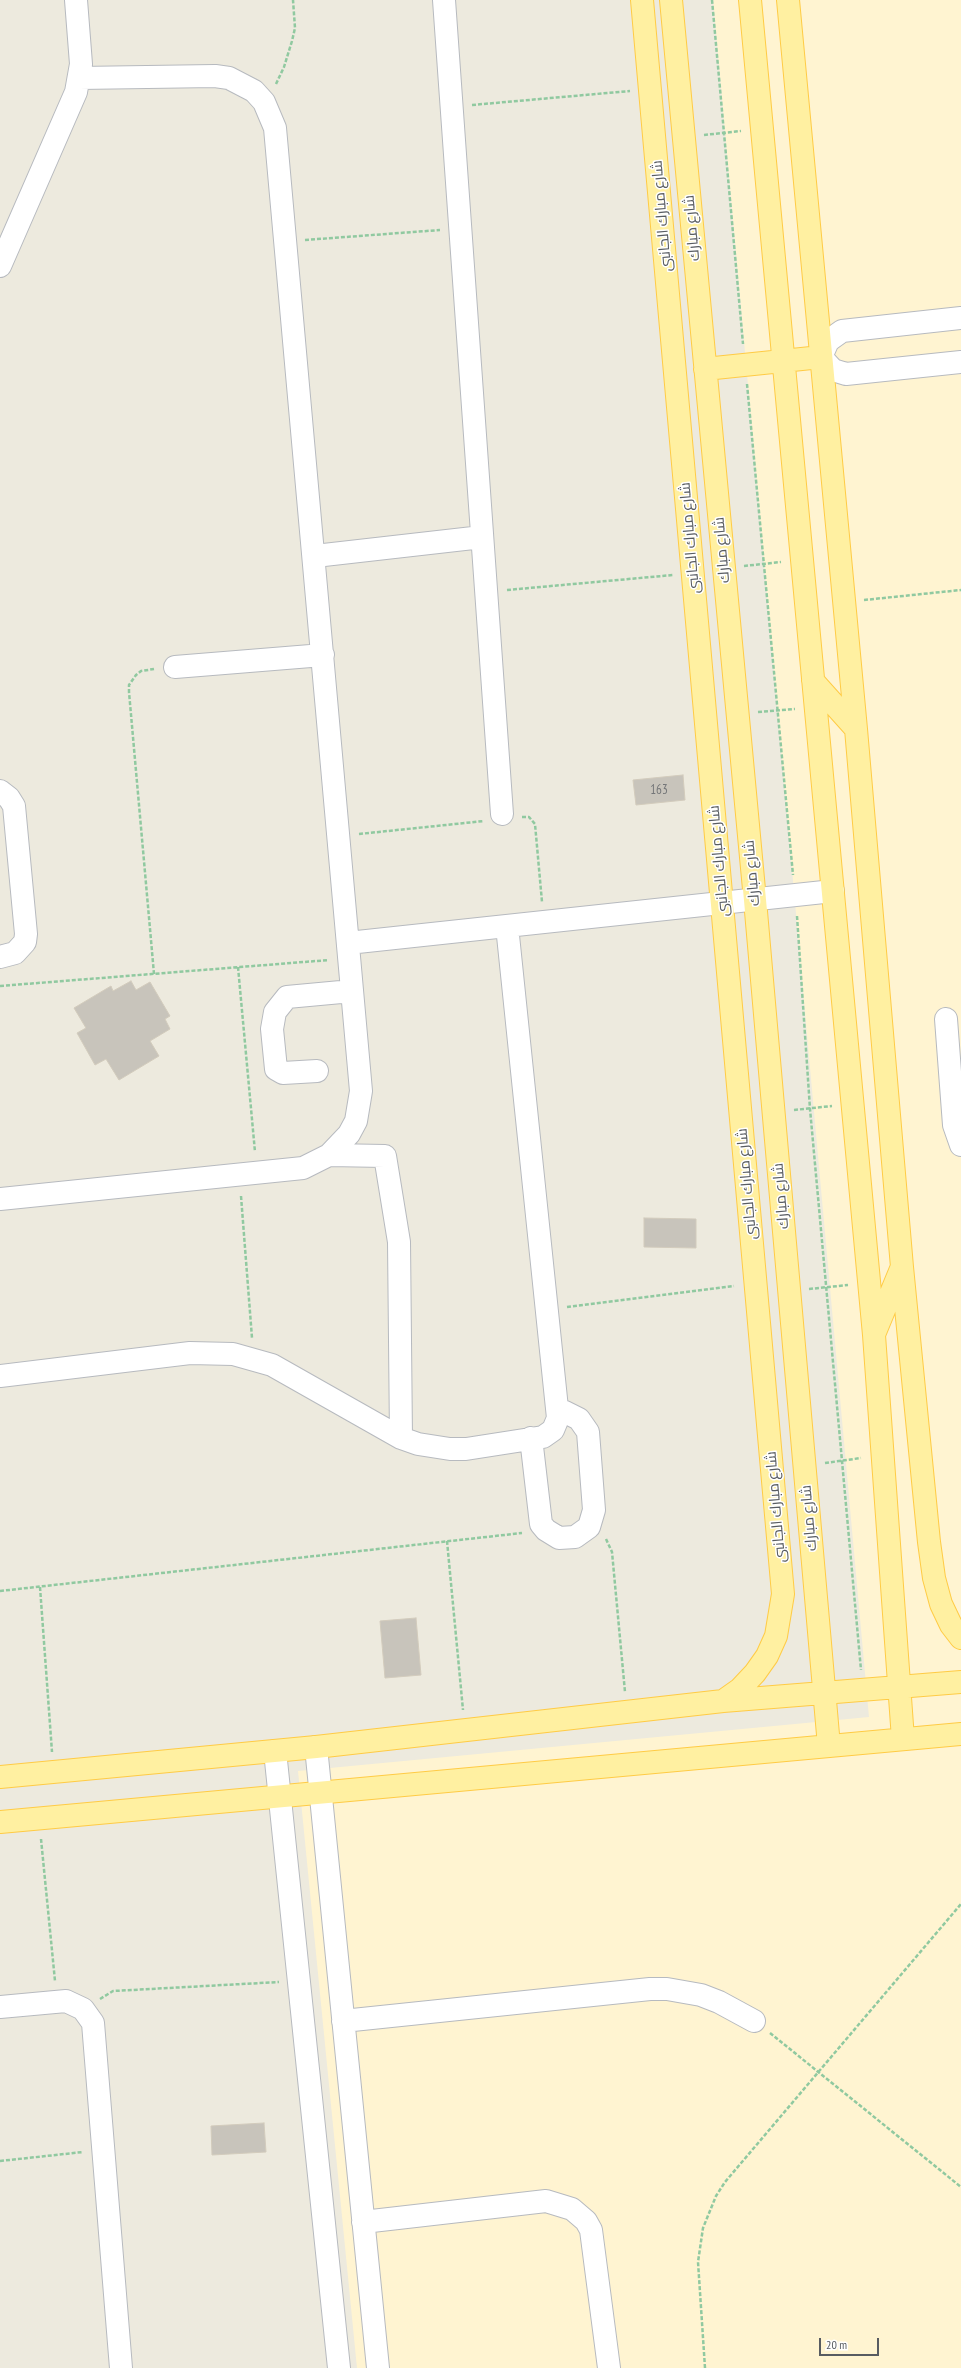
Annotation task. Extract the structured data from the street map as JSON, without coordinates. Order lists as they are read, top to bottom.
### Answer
{
  "streets": {
    "main road": ["شارع مبارك الجانبى", "شارع مبارك"]
  },
  "house_numbers": ["163"],
  "scale_bar": "20 m"
}
